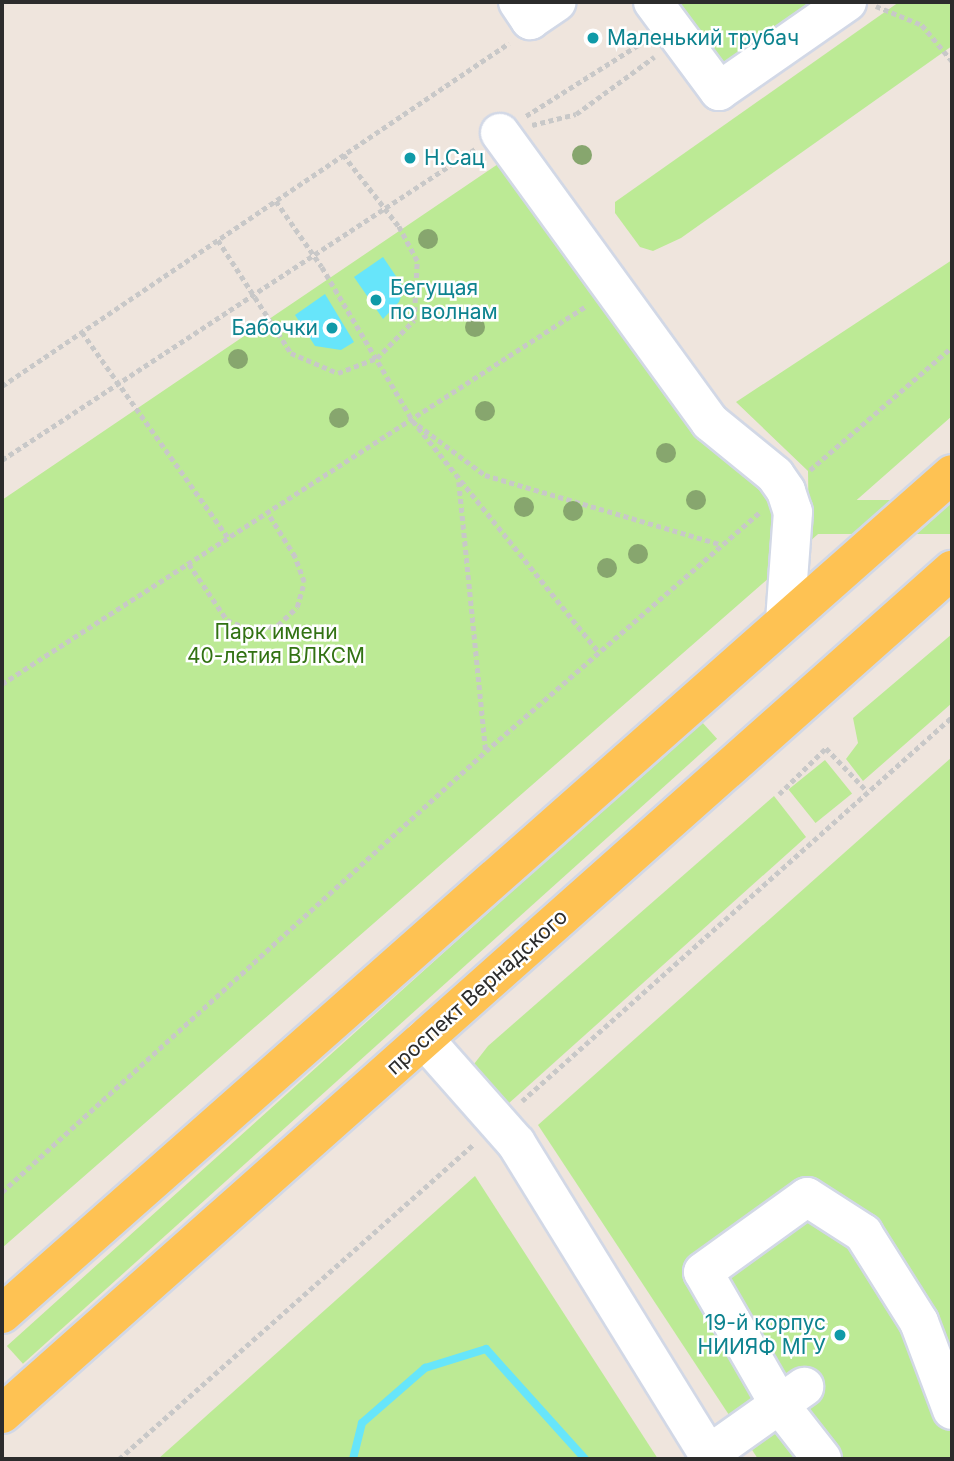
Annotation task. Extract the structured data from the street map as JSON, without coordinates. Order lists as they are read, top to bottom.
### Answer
{
  "streets": {
    "main road": ["проспект Вернадского"]
  },
  "parks": ["Парк имени 40-летия ВЛКСМ"],
  "places": [
    "Маленький трубач",
    "Н.Сац",
    "Бегущая по волнам",
    "Бабочки",
    "19-й корпус НИИЯФ МГУ"
  ]
}
